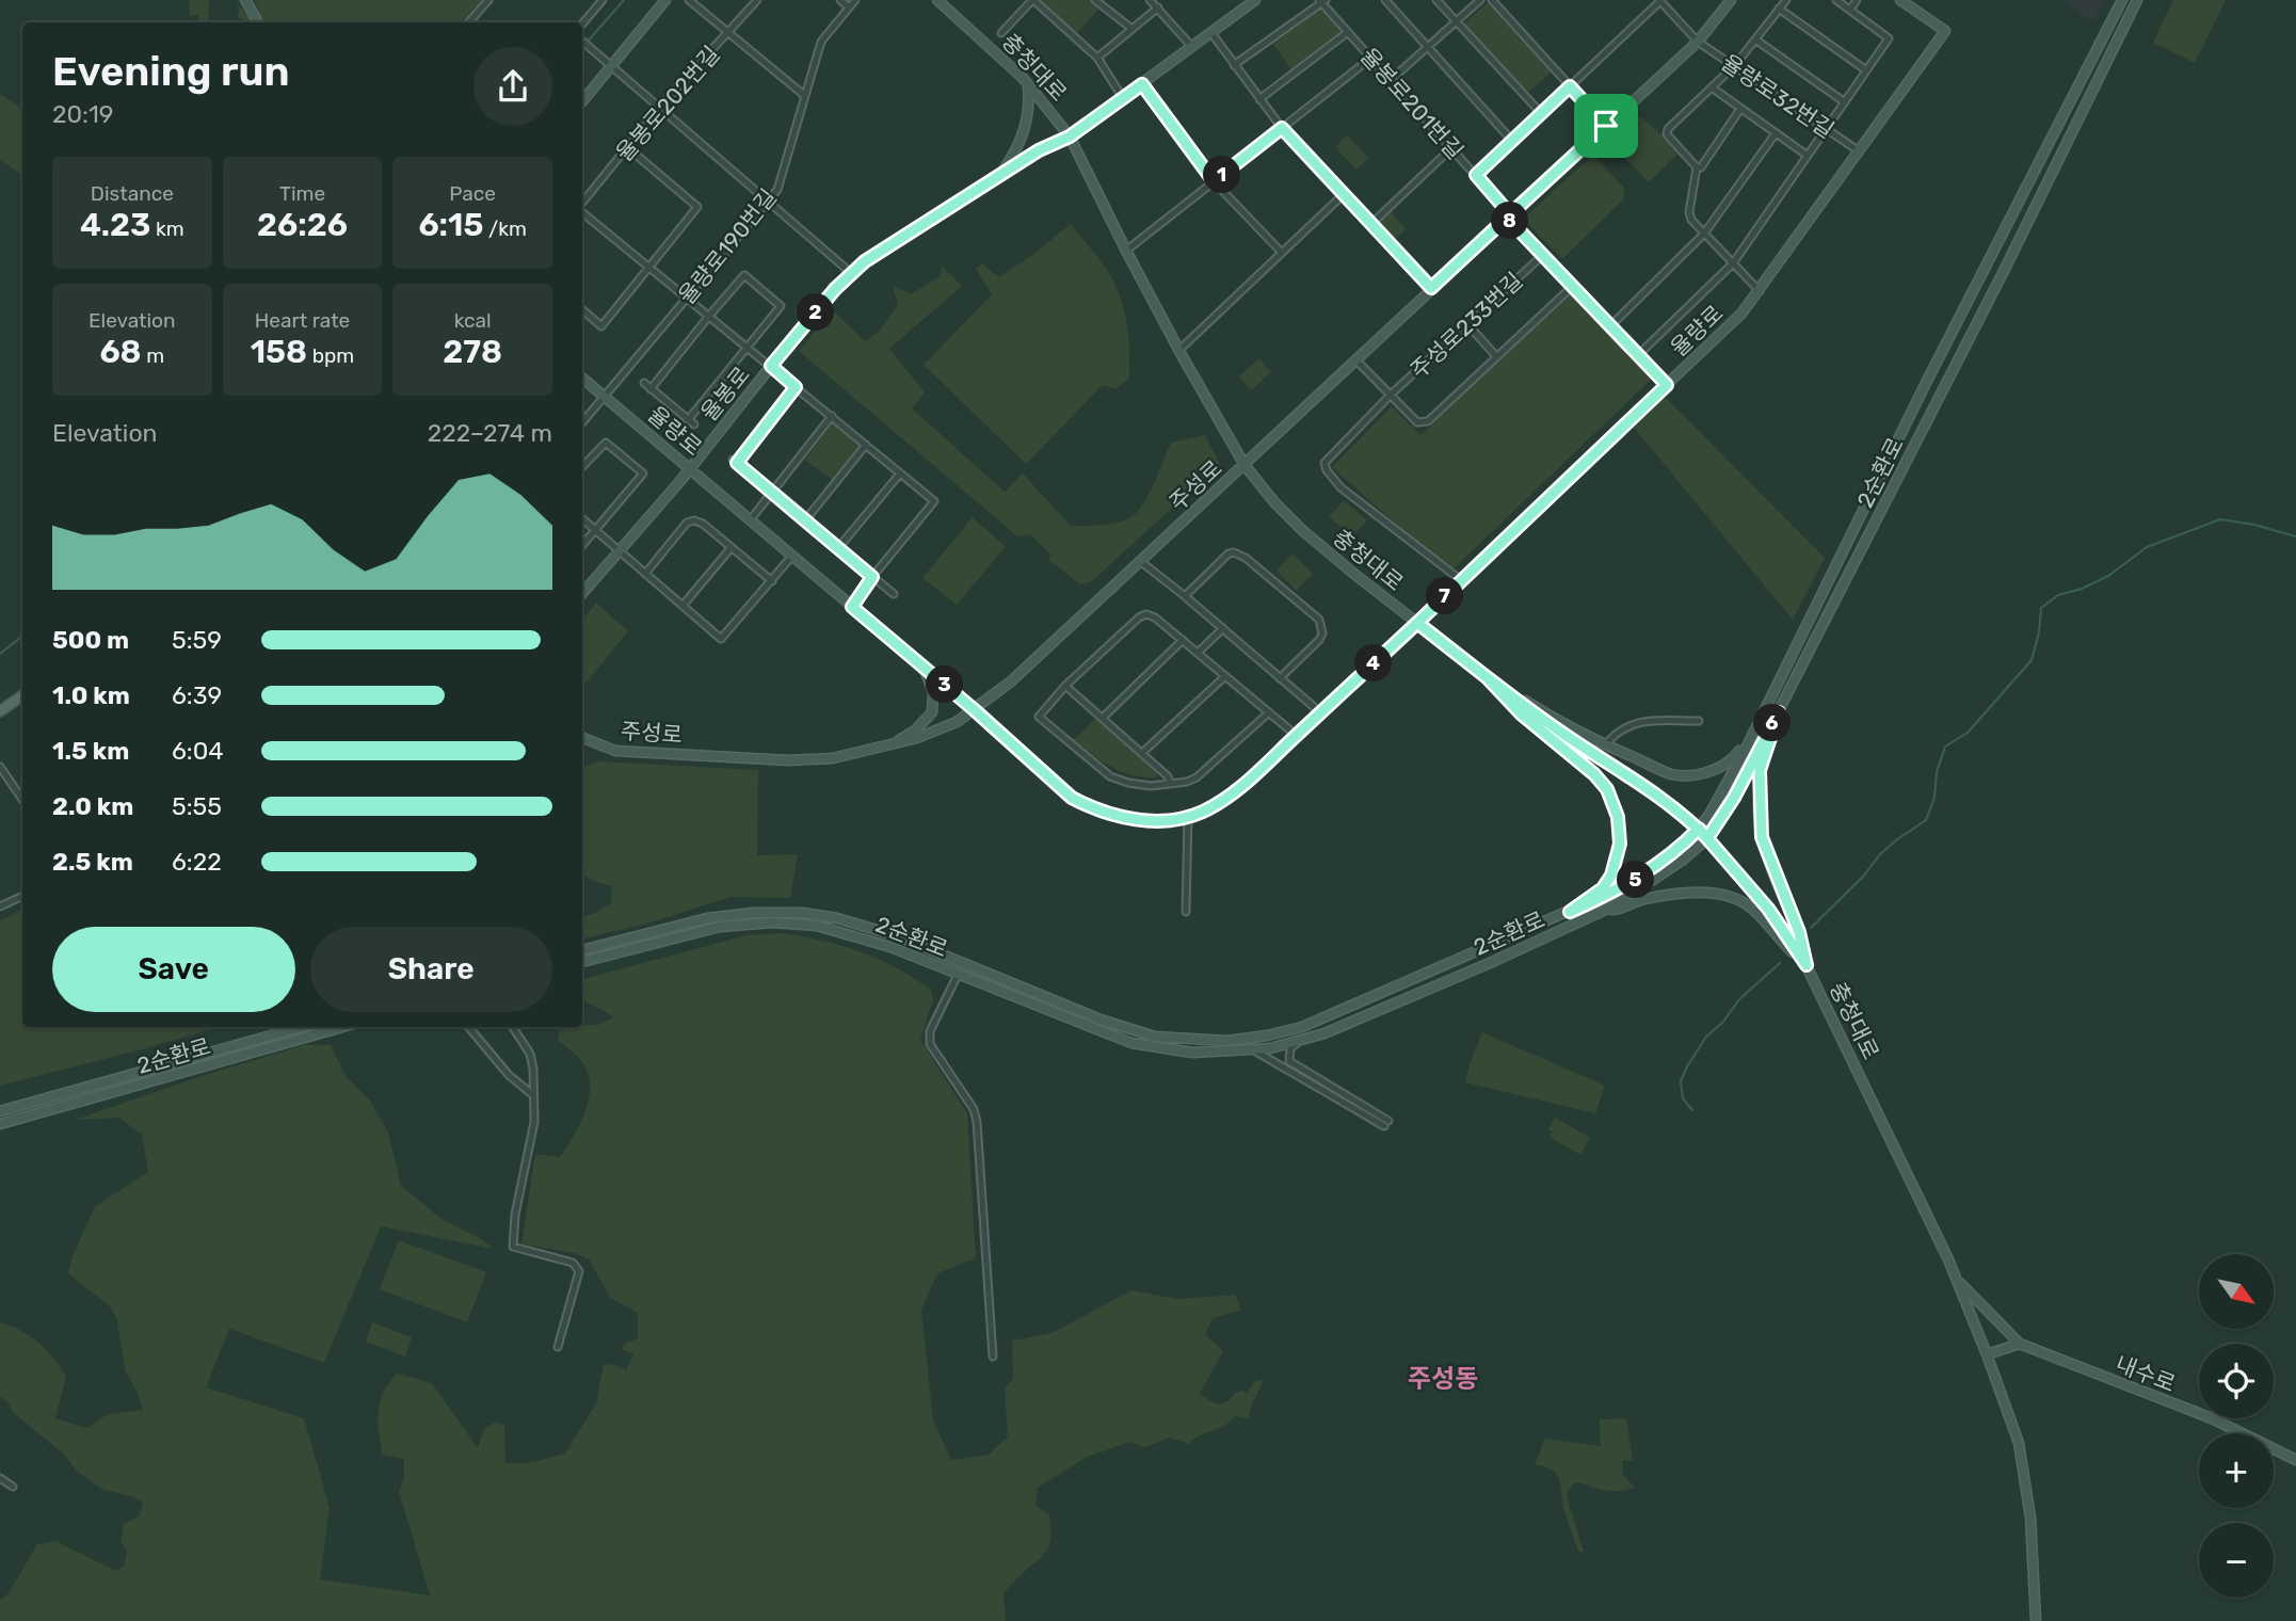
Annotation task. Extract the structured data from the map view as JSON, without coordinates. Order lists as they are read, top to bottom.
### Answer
{
  "streets": {
    "street": [
      "충청대로",
      "율량로32번길",
      "율봉로202번길",
      "율봉로201번길",
      "율량로190번길",
      "주성로233번길",
      "율량로",
      "율봉로",
      "2순환로",
      "주성로",
      "내수로"
    ]
  },
  "crossings": [
    ["충청대로", "율량로"],
    ["충청대로", "율봉로"],
    ["충청대로", "2순환로"],
    ["충청대로", "주성로"],
    ["율량로32번길", "율봉로201번길"],
    ["율량로32번길", "율량로"],
    ["율량로32번길", "주성로"],
    ["율봉로201번길", "주성로233번길"],
    ["율봉로201번길", "주성로"],
    ["율량로190번길", "율량로"],
    ["주성로233번길", "율량로"],
    ["주성로233번길", "주성로"],
    ["율량로", "율봉로"],
    ["율량로", "주성로"]
  ],
  "districts": ["주성동"],
  "north": "bottom right",
  "page": {
    "heading": ["Evening run", "20:19"],
    "stats": [
      ["Distance", "4.23 km"],
      ["Time", "26:26"],
      ["Pace", "6:15 /km"],
      ["Elevation", "68 m"],
      ["Heart rate", "158 bpm"],
      ["kcal", "278"]
    ],
    "pins": [
      "1",
      "8",
      "2",
      "7",
      "4",
      "3",
      "6",
      "5"
    ],
    "chart": ["Elevation", "222–274 m"],
    "list": [
      {
        "name": "500 m",
        "note": "5:59"
      },
      {
        "name": "1.0 km",
        "note": "6:39"
      },
      {
        "name": "1.5 km",
        "note": "6:04"
      },
      {
        "name": "2.0 km",
        "note": "5:55"
      },
      {
        "name": "2.5 km",
        "note": "6:22"
      }
    ],
    "buttons": ["Save", "Share"],
    "map_buttons": ["+", "−"]
  }
}
